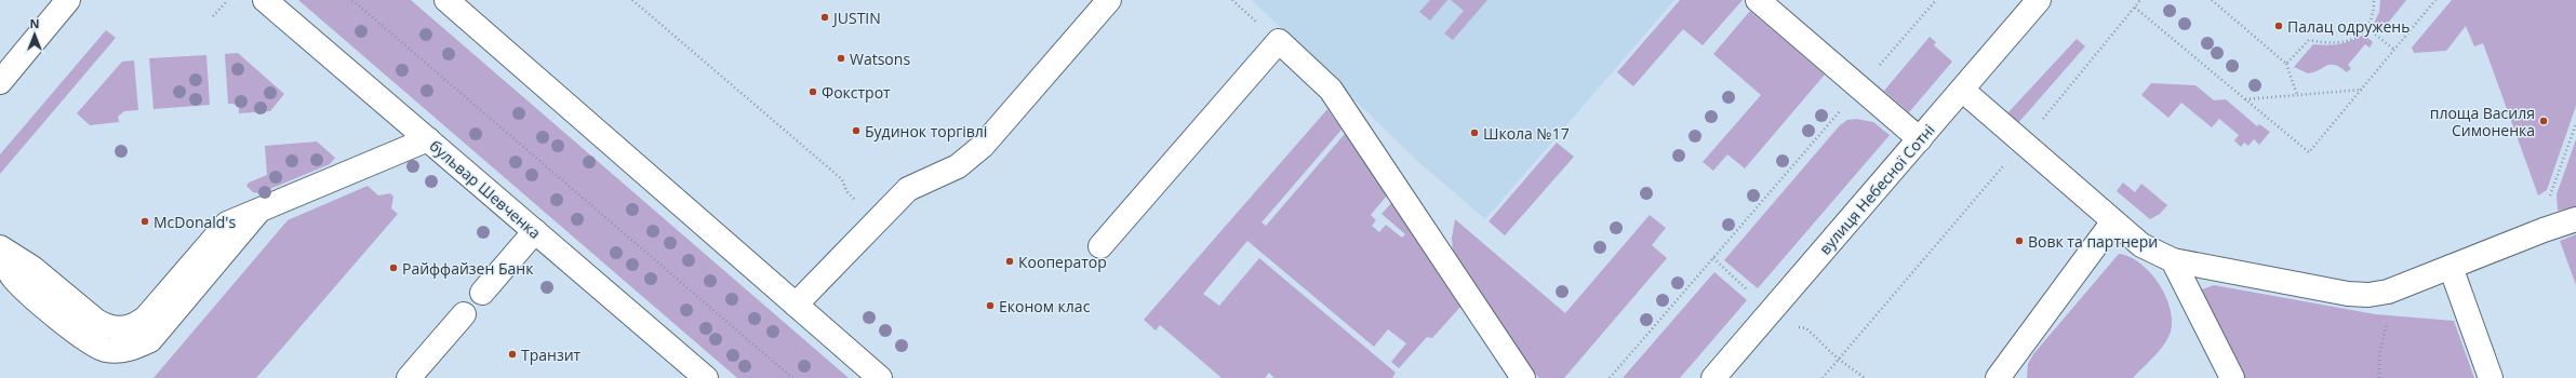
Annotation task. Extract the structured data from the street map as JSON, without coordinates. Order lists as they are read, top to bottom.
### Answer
{
  "streets": {
    "main road": ["бульвар Шевченка", "вулиця Небесної Сотні"]
  },
  "places": [
    "JUSTIN",
    "Палац одружень",
    "Watsons",
    "Фокстрот",
    "площа Василя Симоненка",
    "Будинок торгівлі",
    "Школа №17",
    "McDonald's",
    "Вовк та партнери",
    "Кооператор",
    "Райффайзен Банк",
    "Економ клас",
    "Транзит"
  ],
  "north": "top"
}
